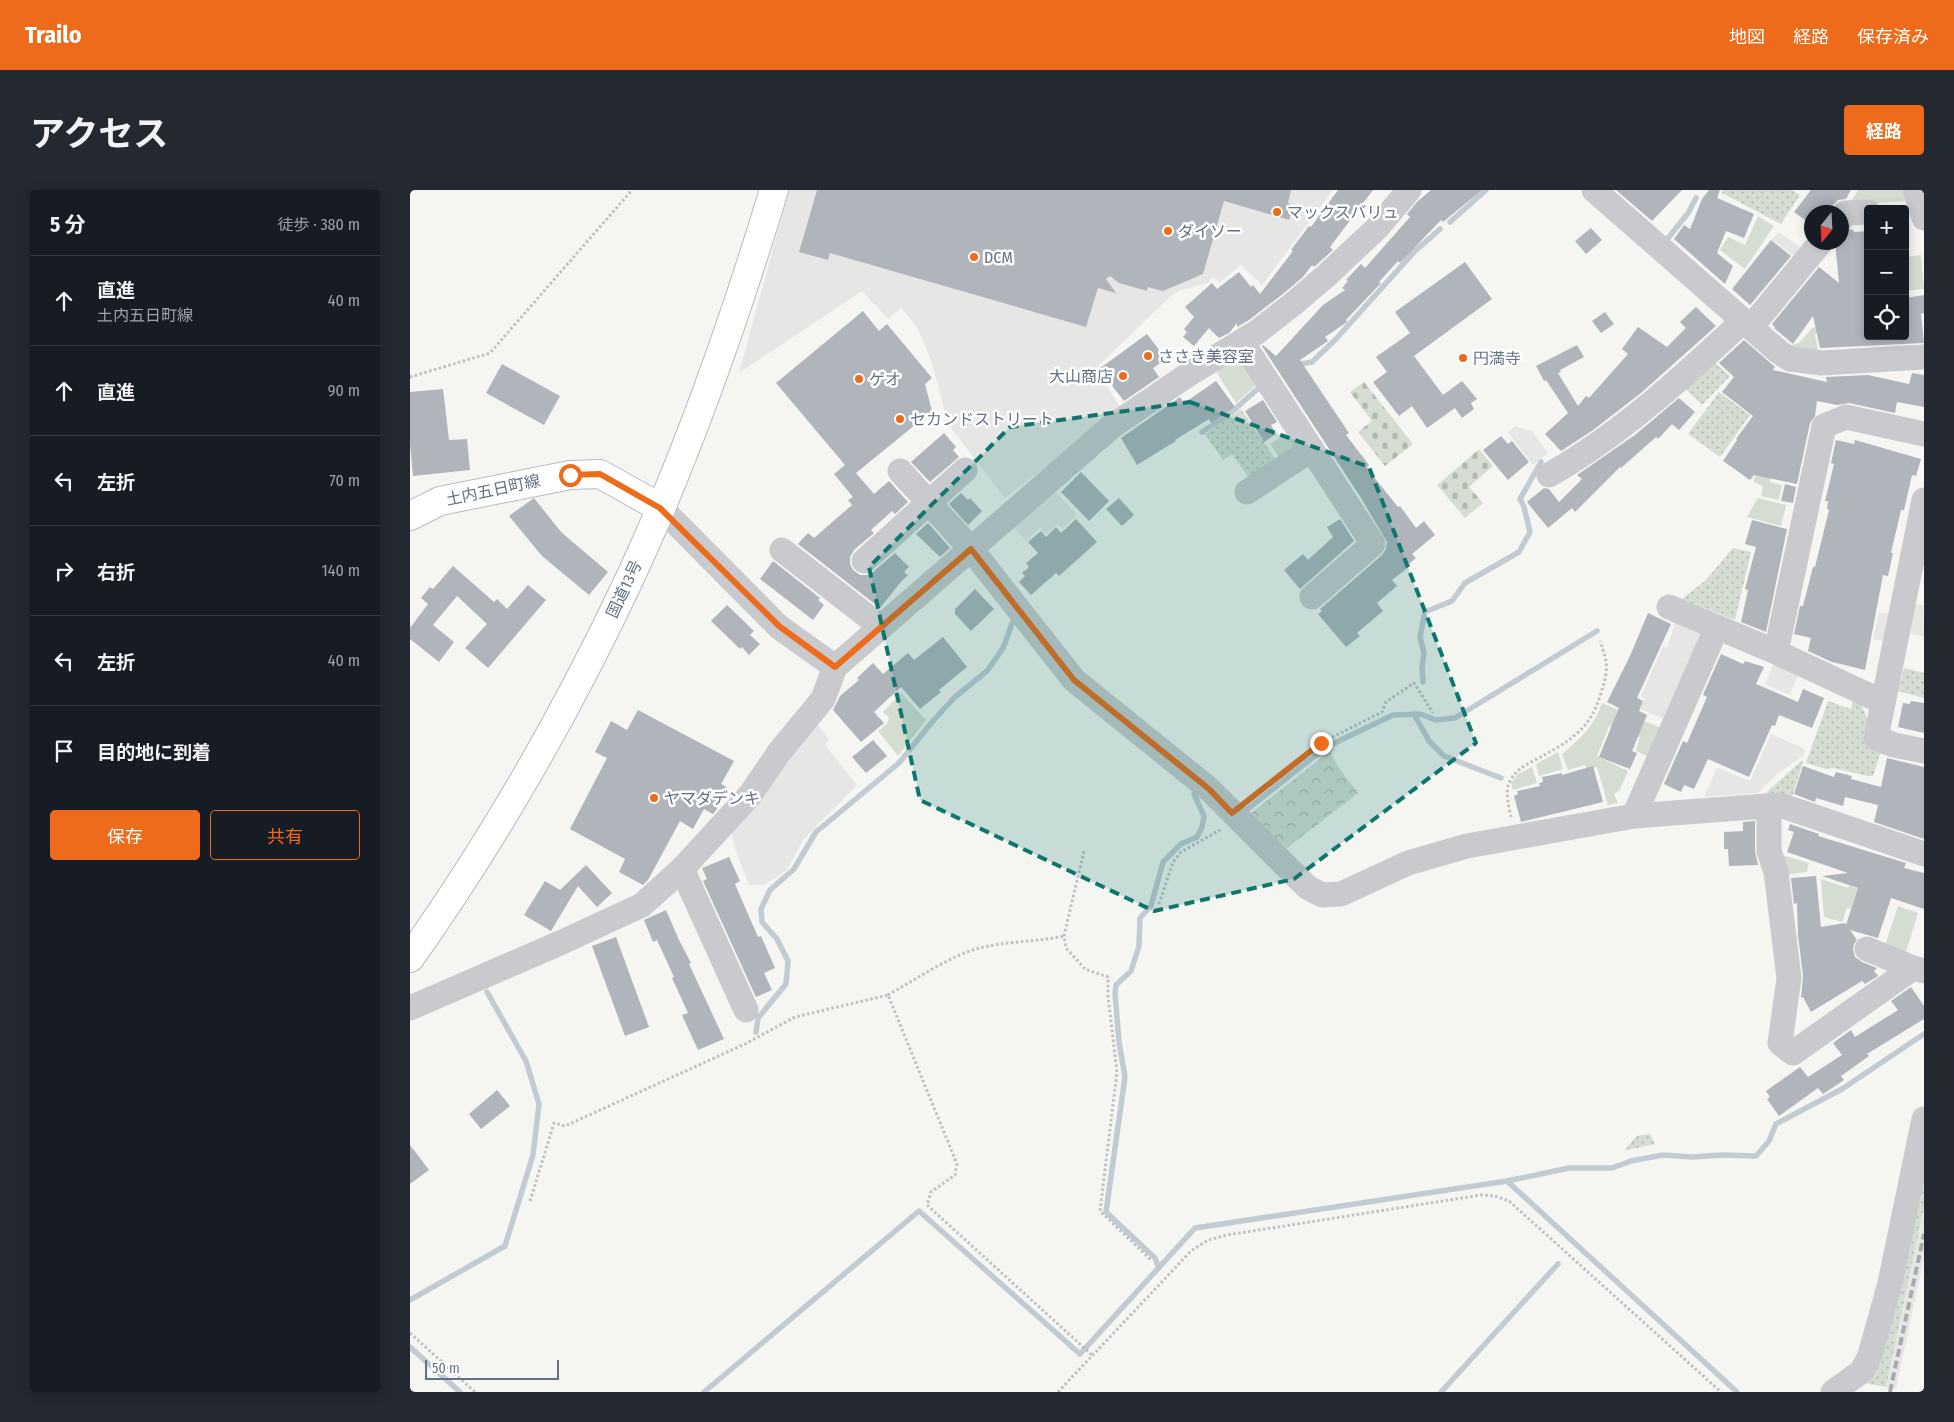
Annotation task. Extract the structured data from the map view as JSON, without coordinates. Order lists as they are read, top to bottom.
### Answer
{
  "streets": {
    "main road": ["土内五日町線", "国道13号"]
  },
  "crossings": [
    ["土内五日町線", "国道13号"]
  ],
  "places": [
    "マックスバリュ",
    "ダイソー",
    "DCM",
    "ささき美容室",
    "円満寺",
    "大山商店",
    "ゲオ",
    "セカンドストリート",
    "ヤマダデンキ"
  ],
  "scale_bar": "50 m",
  "north": "bottom",
  "page": {
    "header": "Trailo",
    "nav": ["地図", "経路", "保存済み"],
    "title": "アクセス",
    "buttons": [
      "経路",
      ["保存", "共有"]
    ],
    "heading": ["5 分", "徒歩 · 380 m"],
    "map_buttons": ["+", "−"],
    "list": [
      ["直進", "土内五日町線", "40 m"],
      ["直進", "90 m"],
      ["左折", "70 m"],
      ["右折", "140 m"],
      ["左折", "40 m"],
      "目的地に到着"
    ],
    "scale": "50 m"
  }
}
